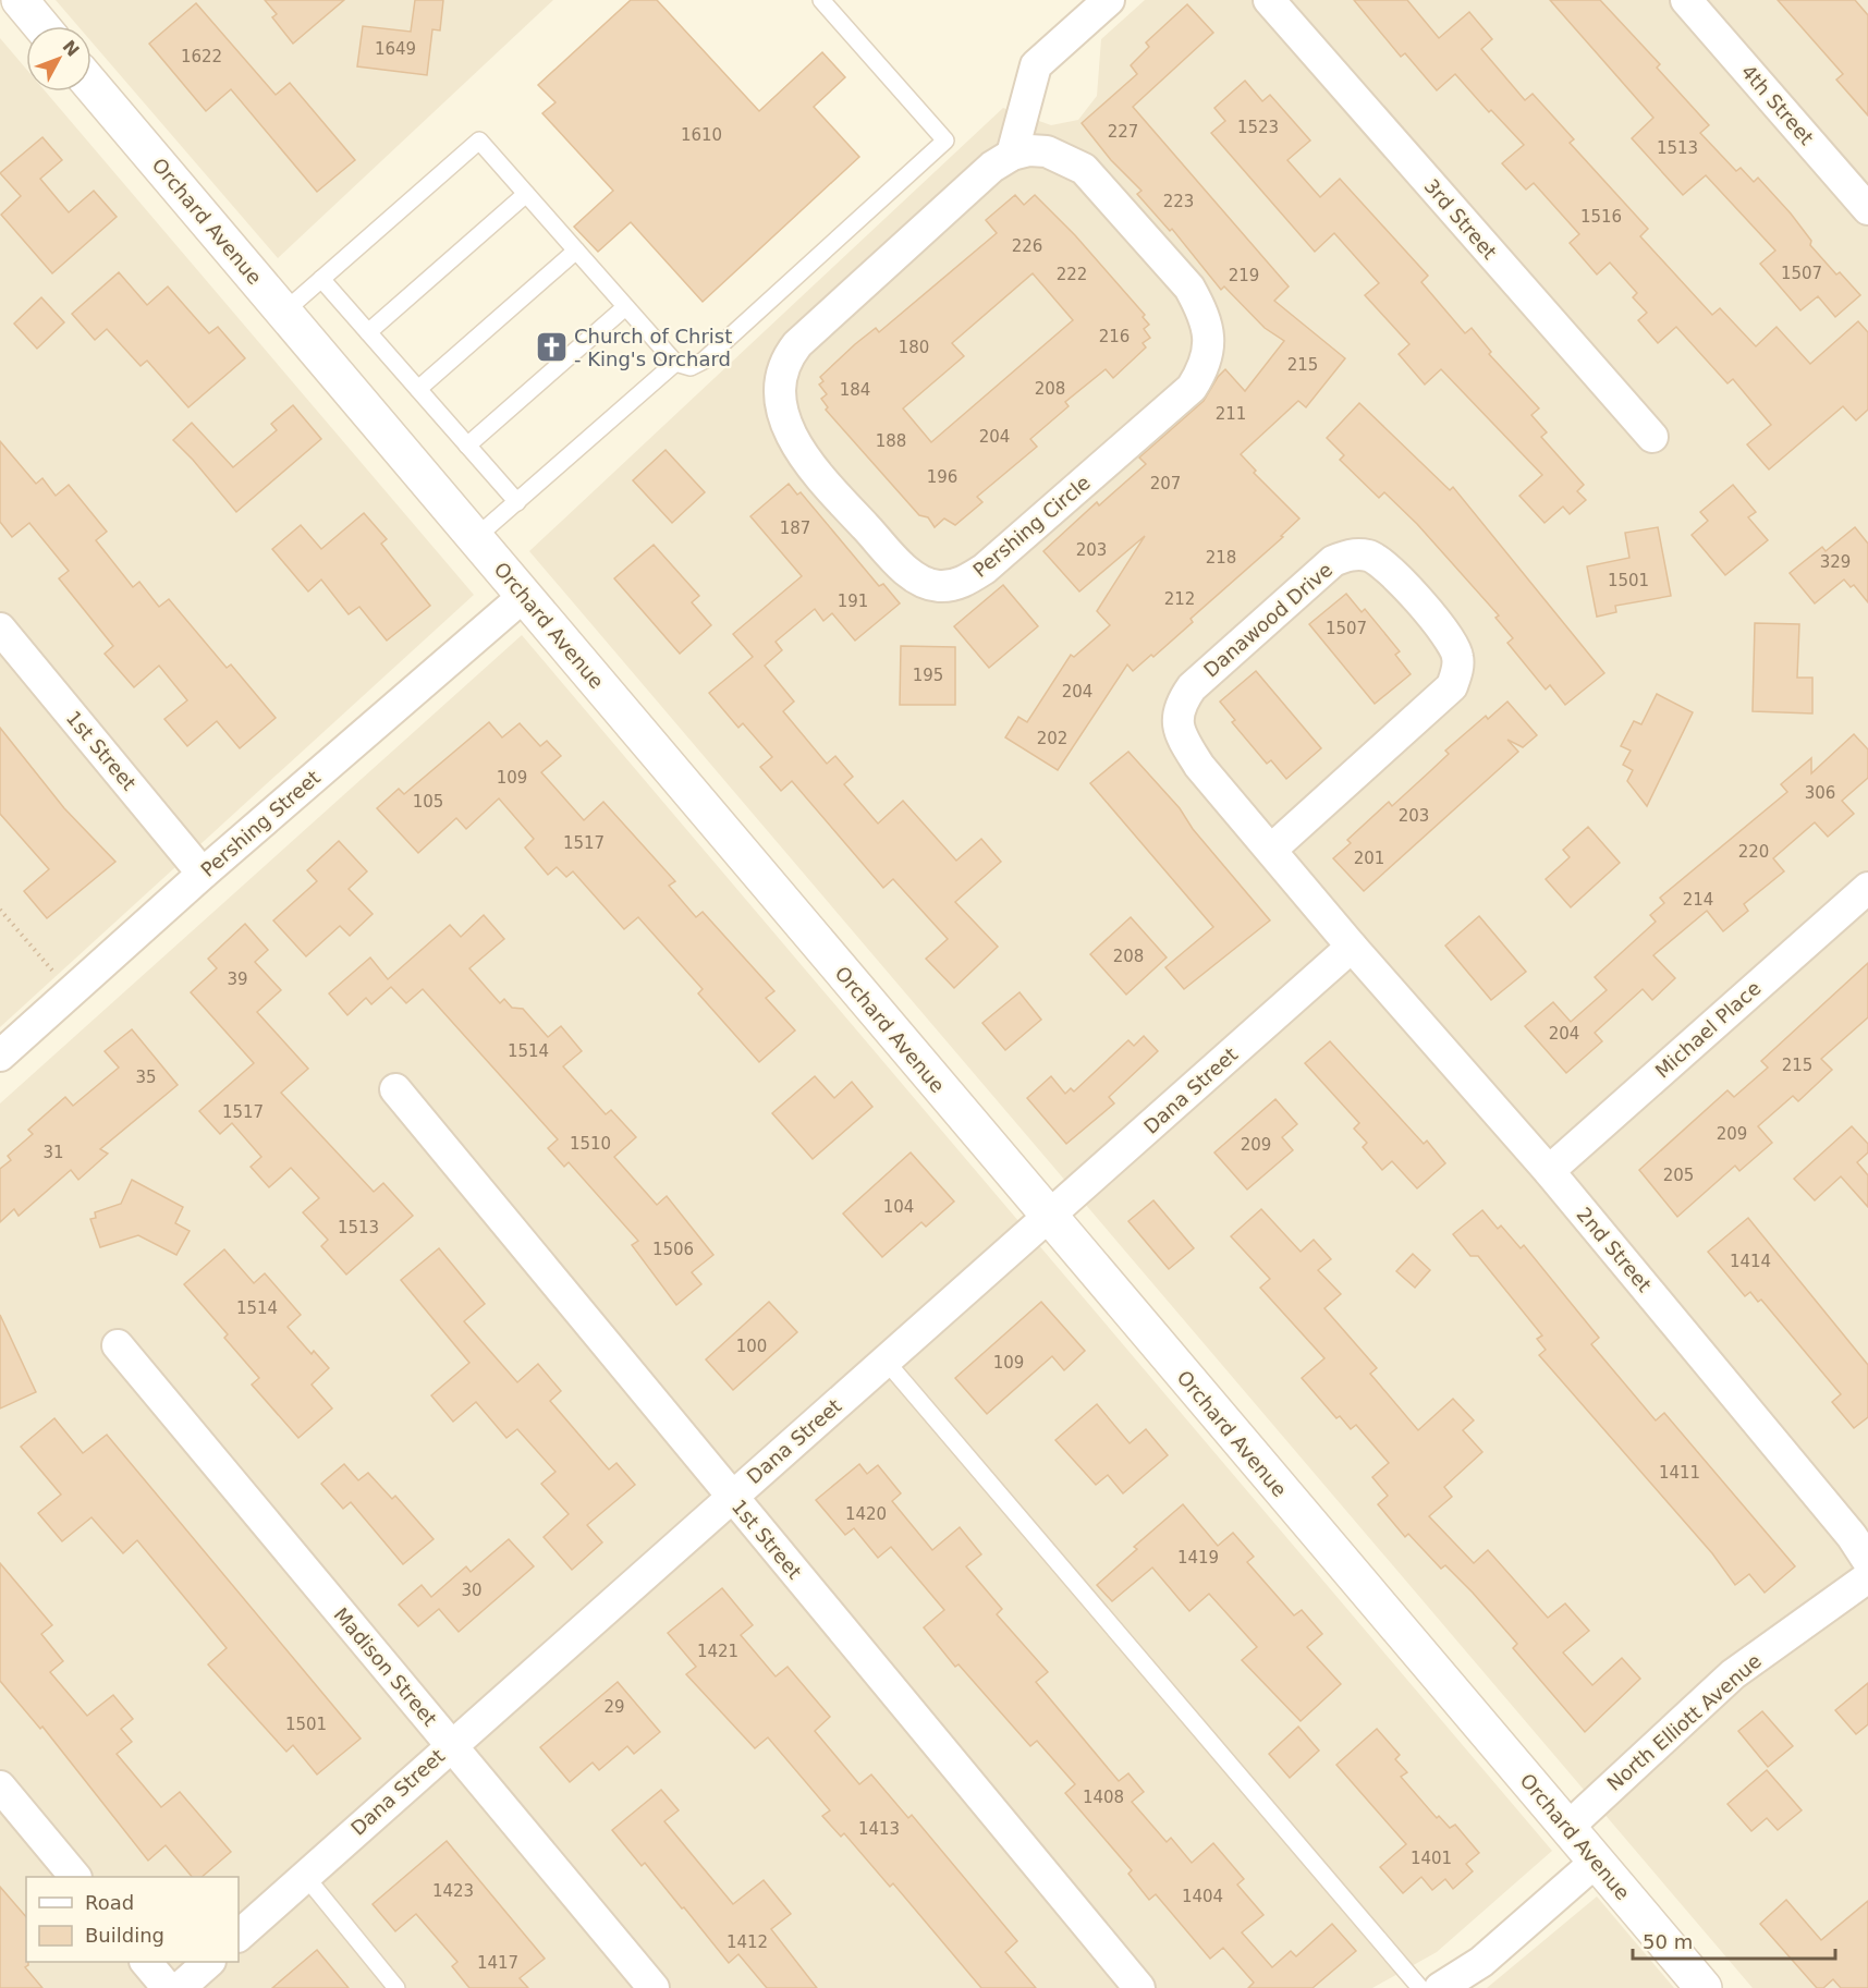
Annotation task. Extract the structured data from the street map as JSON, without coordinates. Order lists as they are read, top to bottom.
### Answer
{
  "streets": {
    "street": [
      "4th Street",
      "3rd Street",
      "Orchard Avenue",
      "Pershing Circle",
      "Danawood Drive",
      "1st Street",
      "Pershing Street",
      "Michael Place",
      "Dana Street",
      "2nd Street",
      "Madison Street",
      "North Elliott Avenue"
    ]
  },
  "crossings": [
    ["Orchard Avenue", "Pershing Street"],
    ["Orchard Avenue", "Dana Street"],
    ["Orchard Avenue", "North Elliott Avenue"],
    ["Danawood Drive", "Dana Street"],
    ["Danawood Drive", "2nd Street"],
    ["1st Street", "Pershing Street"],
    ["1st Street", "Dana Street"],
    ["Michael Place", "2nd Street"],
    ["Dana Street", "2nd Street"],
    ["Dana Street", "Madison Street"]
  ],
  "places": {
    "church": ["Church of Christ - King's Orchard"]
  },
  "house_numbers": [
    "1649",
    "1622",
    "1523",
    "227",
    "1610",
    "1513",
    "223",
    "1516",
    "226",
    "1507",
    "222",
    "219",
    "216",
    "180",
    "215",
    "208",
    "184",
    "211",
    "204",
    "188",
    "196",
    "207",
    "187",
    "203",
    "218",
    "329",
    "1501",
    "212",
    "191",
    "1507",
    "195",
    "204",
    "202",
    "109",
    "306",
    "105",
    "203",
    "1517",
    "220",
    "201",
    "214",
    "208",
    "39",
    "204",
    "1514",
    "215",
    "35",
    "1517",
    "209",
    "1510",
    "209",
    "31",
    "205",
    "104",
    "1513",
    "1506",
    "1414",
    "1514",
    "100",
    "109",
    "1411",
    "1420",
    "1419",
    "30",
    "1421",
    "29",
    "1501",
    "1408",
    "1413",
    "1401",
    "1423",
    "1404",
    "1412",
    "1417"
  ],
  "legend": ["Road", "Building"],
  "scale_bar": "50 m",
  "north": "top right"
}
